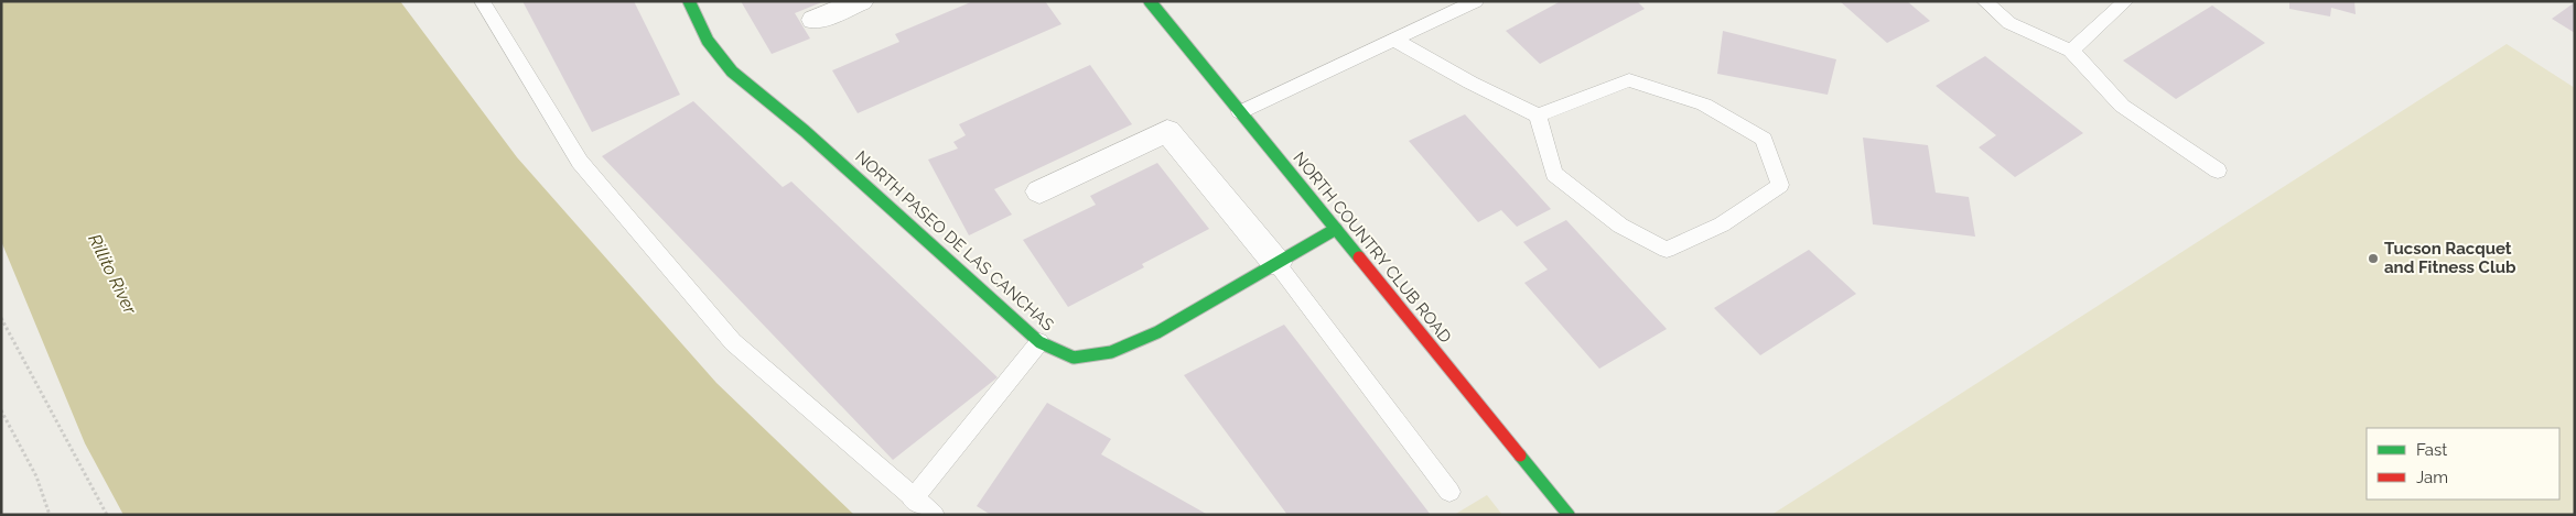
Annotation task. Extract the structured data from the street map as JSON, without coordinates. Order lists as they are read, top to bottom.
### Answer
{
  "streets": {
    "street": ["NORTH PASEO DE LAS CANCHAS", "NORTH COUNTRY CLUB ROAD"]
  },
  "crossings": [
    ["NORTH PASEO DE LAS CANCHAS", "NORTH COUNTRY CLUB ROAD"]
  ],
  "water": ["Rillito River"],
  "places": ["Tucson Racquet and Fitness Club"],
  "legend": ["Fast", "Jam"]
}
